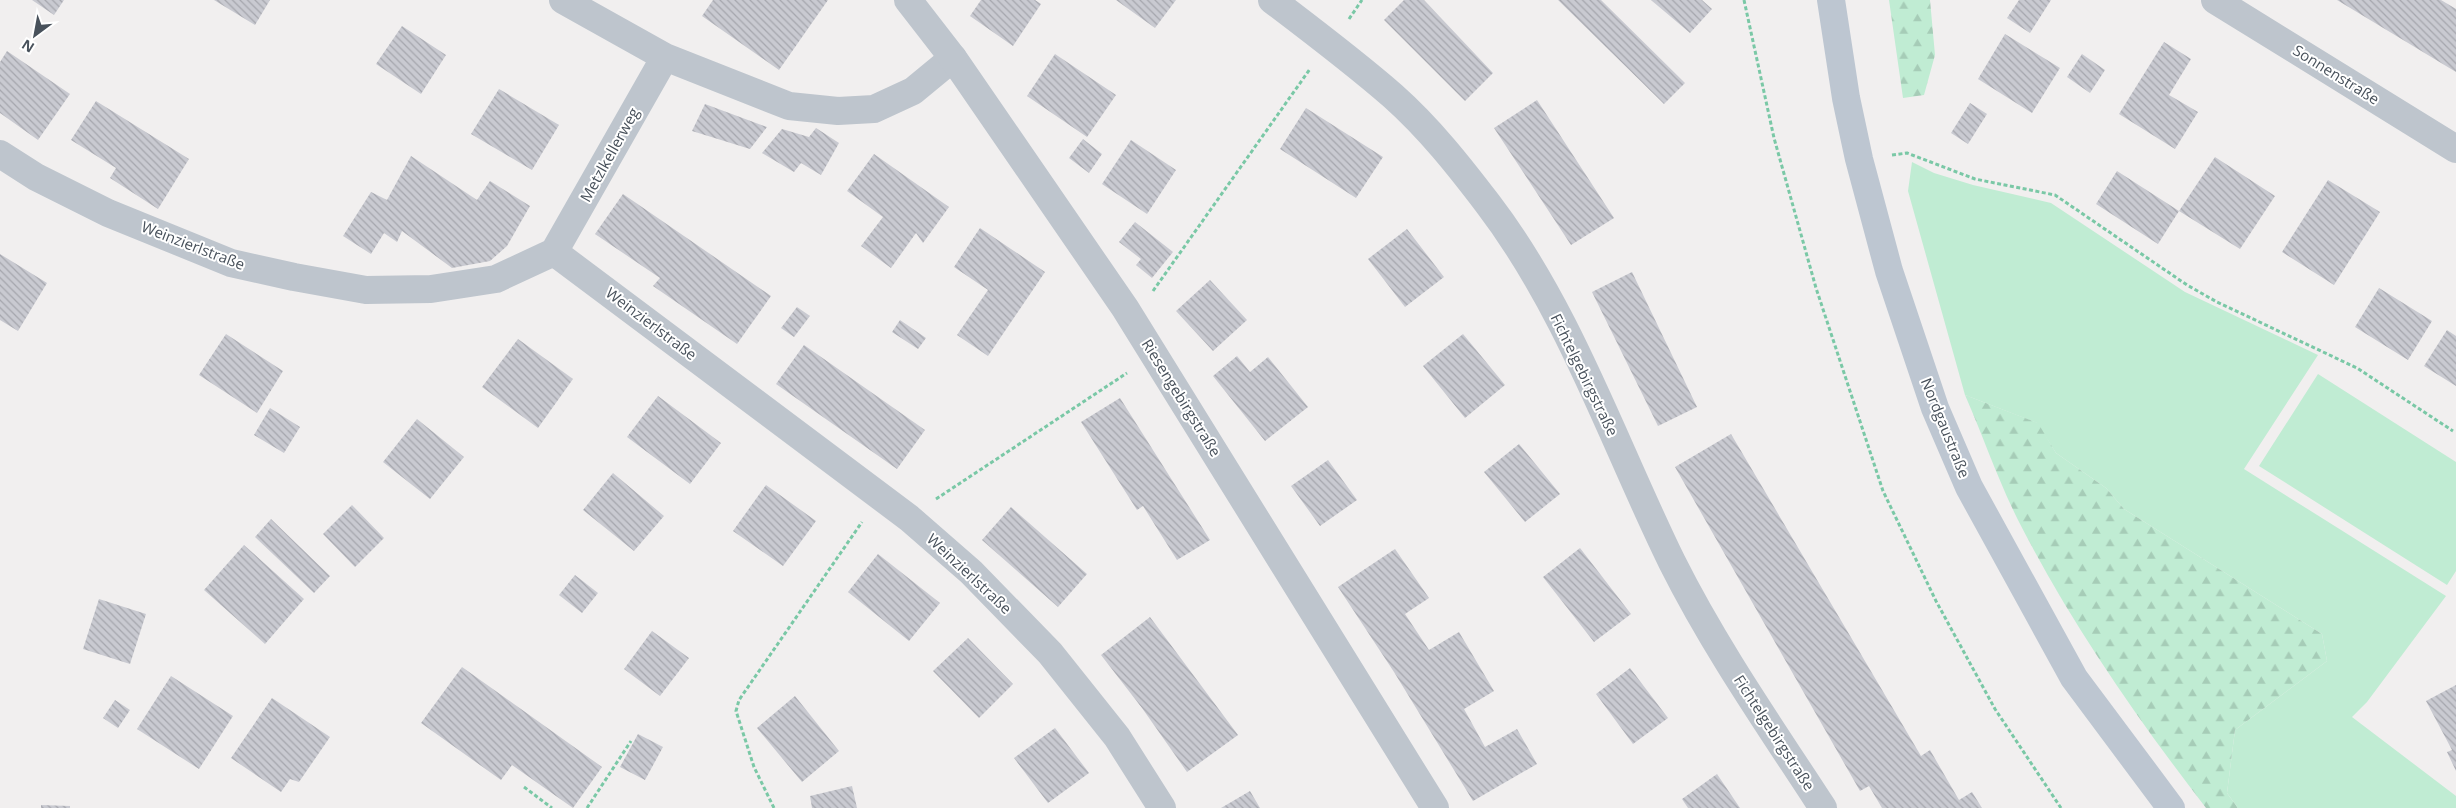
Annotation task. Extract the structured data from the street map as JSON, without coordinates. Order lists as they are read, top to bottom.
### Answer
{
  "streets": {
    "main road": ["Nordgaustraße"],
    "street": [
      "Sonnenstraße",
      "Metzlkellerweg",
      "Weinzierlstraße",
      "Fichtelgebirgstraße",
      "Riesengebirgstraße"
    ]
  },
  "crossings": [
    ["Metzlkellerweg", "Weinzierlstraße"]
  ],
  "north": "bottom left"
}
